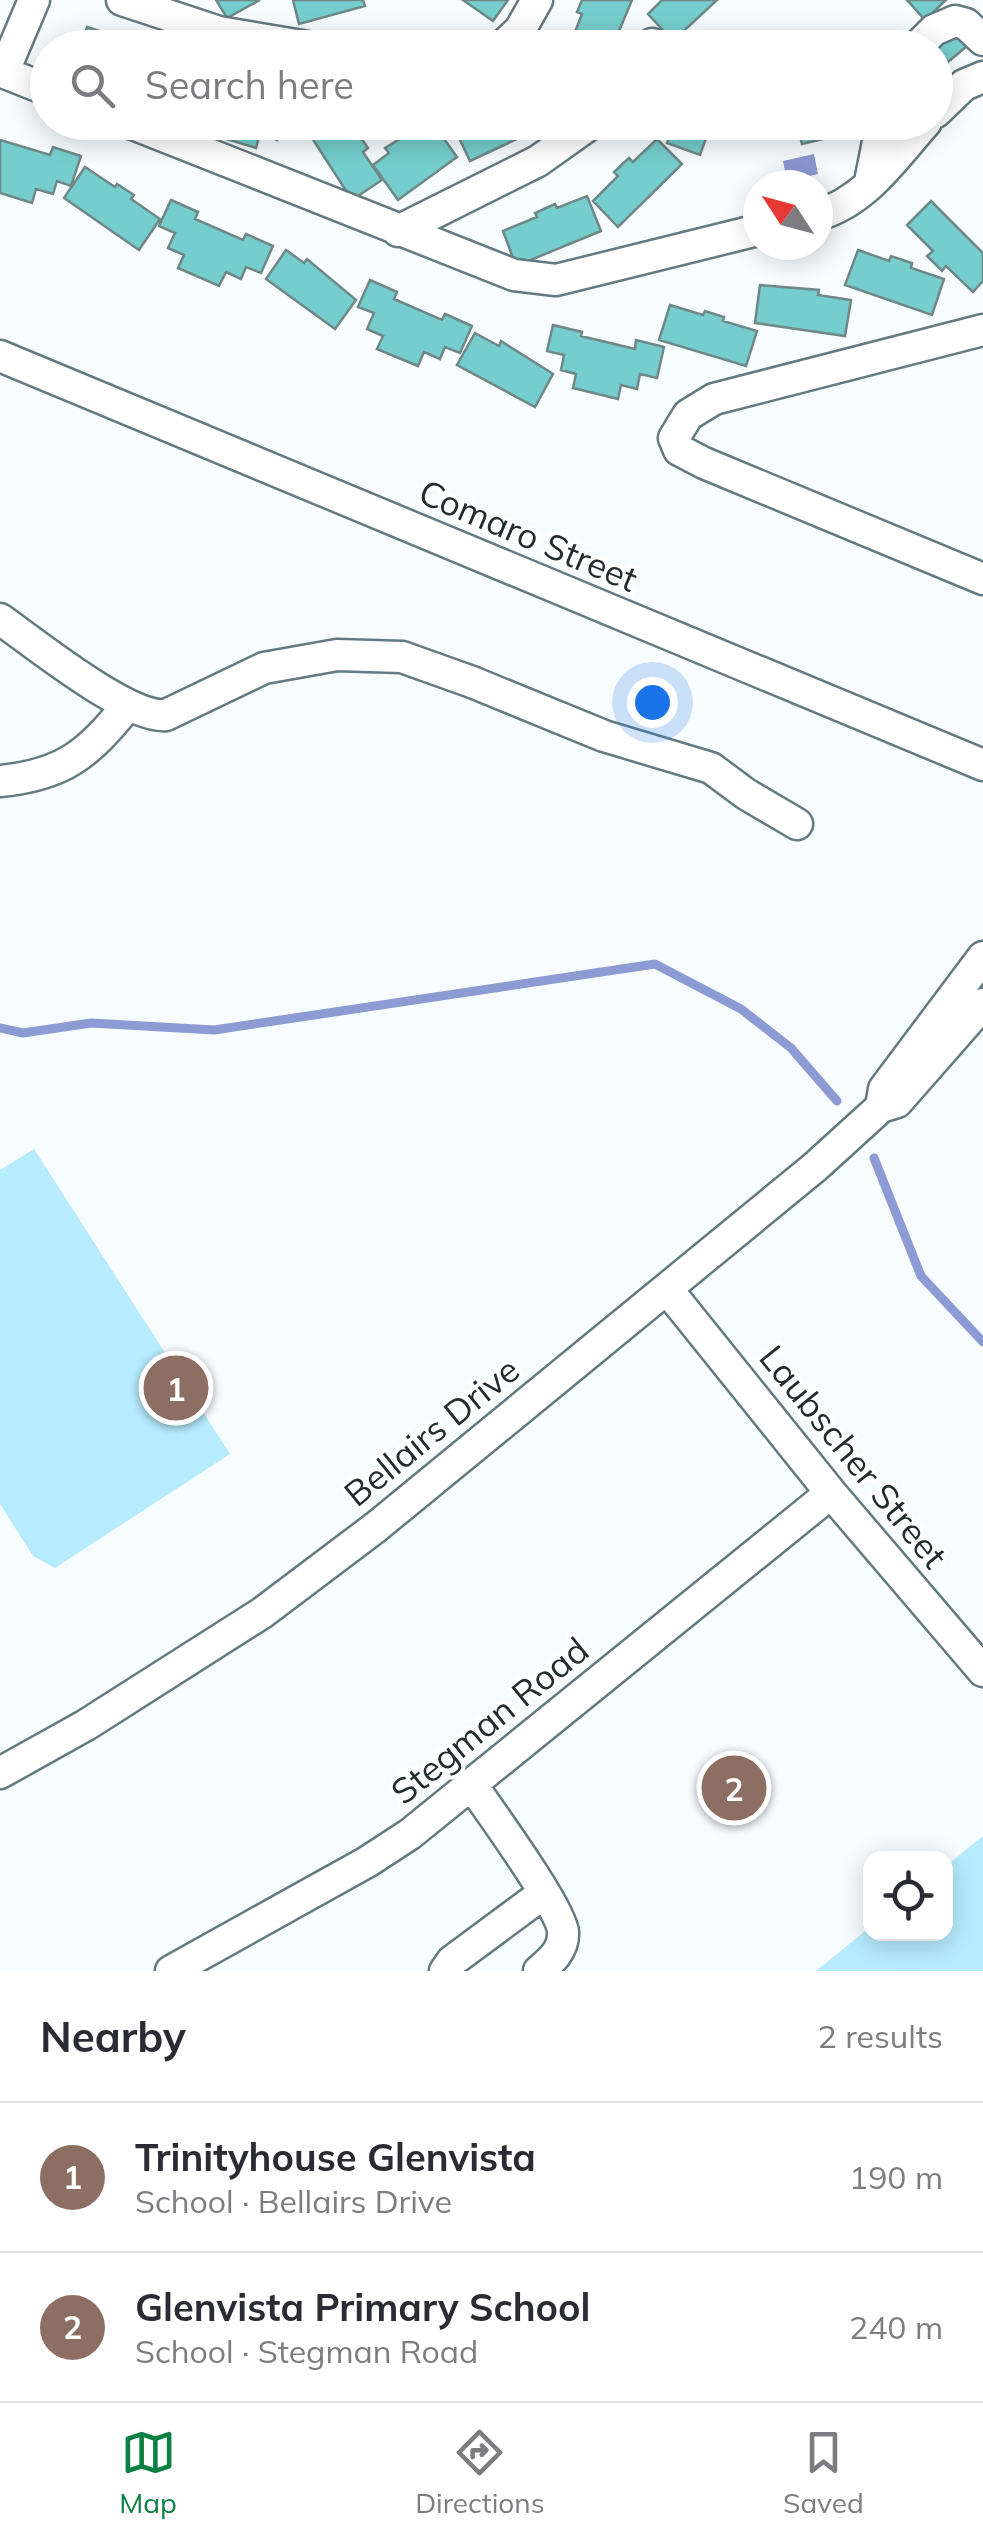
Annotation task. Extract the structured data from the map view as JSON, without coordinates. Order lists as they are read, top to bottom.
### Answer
{
  "streets": {
    "street": [
      "Comaro Street",
      "Bellairs Drive",
      "Laubscher Street",
      "Stegman Road"
    ]
  },
  "crossings": [
    ["Bellairs Drive", "Laubscher Street"],
    ["Laubscher Street", "Stegman Road"]
  ],
  "north": "top left",
  "page": {
    "search": "Search here",
    "pins": ["1", "2"],
    "heading": ["Nearby", "2 results"],
    "list": [
      {
        "mark": "1",
        "name": "Trinityhouse Glenvista",
        "note": "School · Bellairs Drive",
        "value": "190 m"
      },
      {
        "mark": "2",
        "name": "Glenvista Primary School",
        "note": "School · Stegman Road",
        "value": "240 m"
      }
    ],
    "nav": ["Map", "Directions", "Saved"]
  }
}
